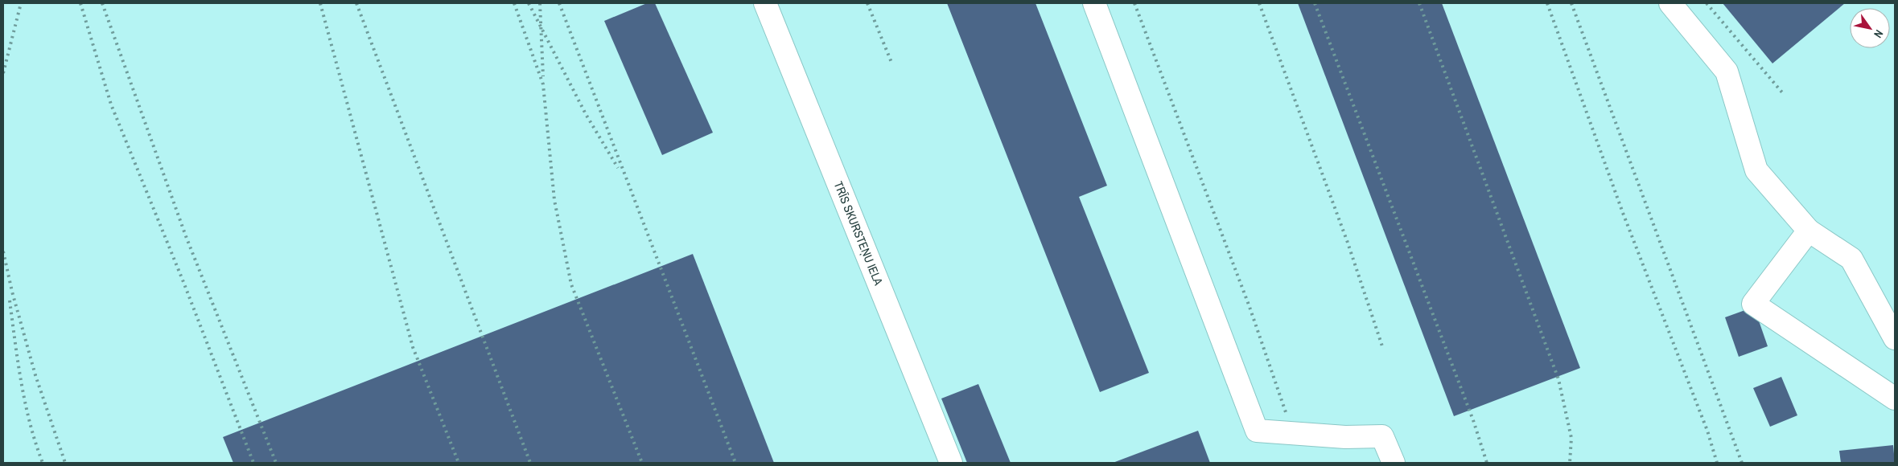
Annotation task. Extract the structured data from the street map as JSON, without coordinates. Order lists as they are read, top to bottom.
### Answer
{
  "streets": {
    "street": ["TRĪS SKURSTEŅU IELA"]
  },
  "north": "bottom right"
}
